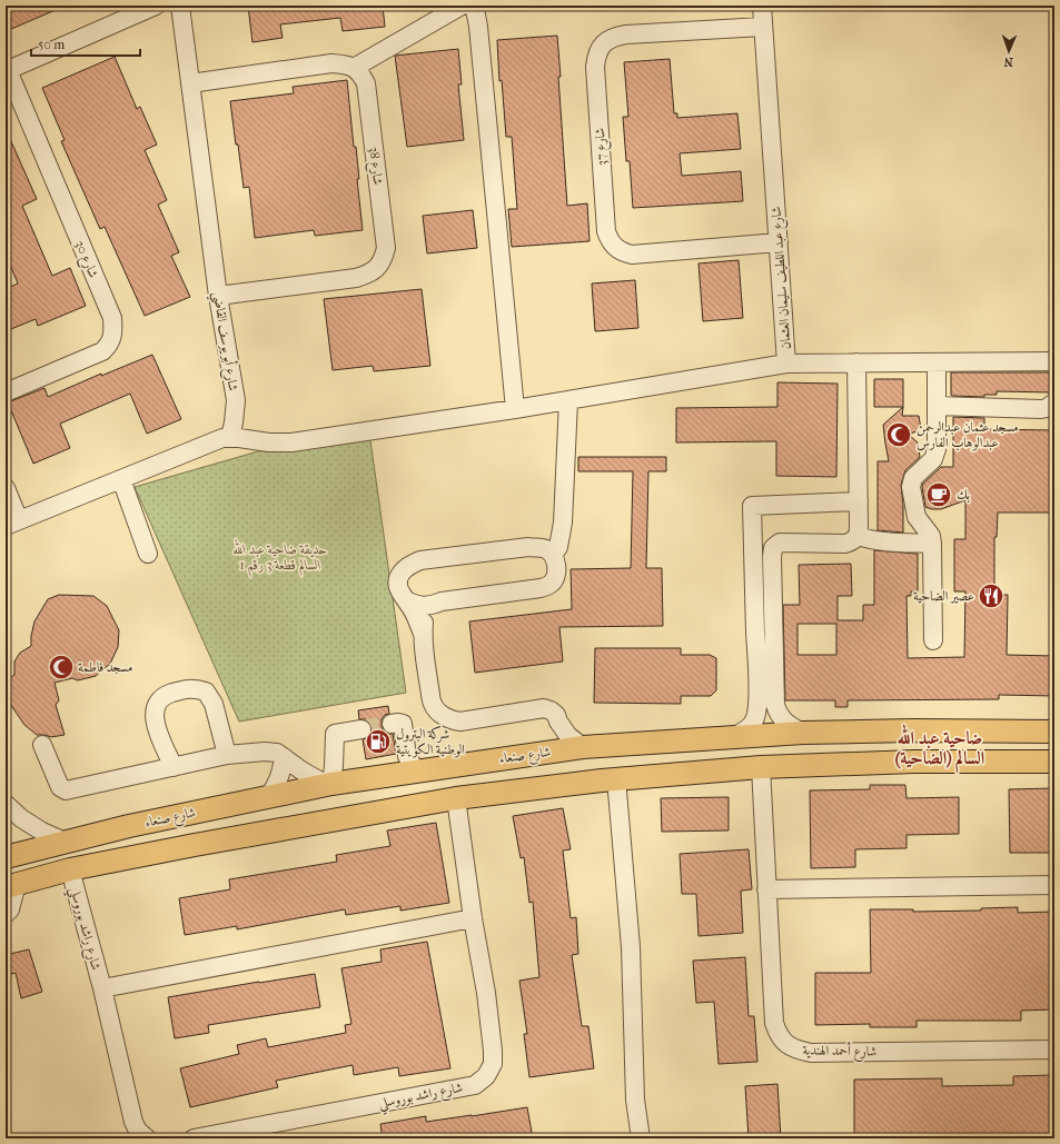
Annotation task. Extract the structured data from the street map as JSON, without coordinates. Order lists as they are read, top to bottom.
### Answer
{
  "streets": {
    "main road": ["شارع صنعاء"],
    "street": [
      "شارع 37",
      "شارع 38",
      "شارع 30",
      "شارع عبد اللطيف سليمان العثمان",
      "شارع أبو يوسف القاضي",
      "شارع راشد بوروسلي",
      "شارع أحمد الهندية"
    ]
  },
  "crossings": [
    ["شارع 37", "شارع عبد اللطيف سليمان العثمان"],
    ["شارع 38", "شارع أبو يوسف القاضي"]
  ],
  "districts": ["ضاحية عبد الله السالم (الضاحية)"],
  "parks": ["حديقة ضاحية عبد الله السالم قطعة 3 رقم 1"],
  "places": {
    "mosque": ["مسجد عثمان عبدالرحمن عبدالوهاب الفارس", "مسجد فاطمة"],
    "cafe": ["بك"],
    "restaurant": ["عصير الضاحية"],
    "fuel station": ["شركة البترول الوطنية الكويتية"]
  },
  "scale_bar": "50 m",
  "north": "bottom"
}
